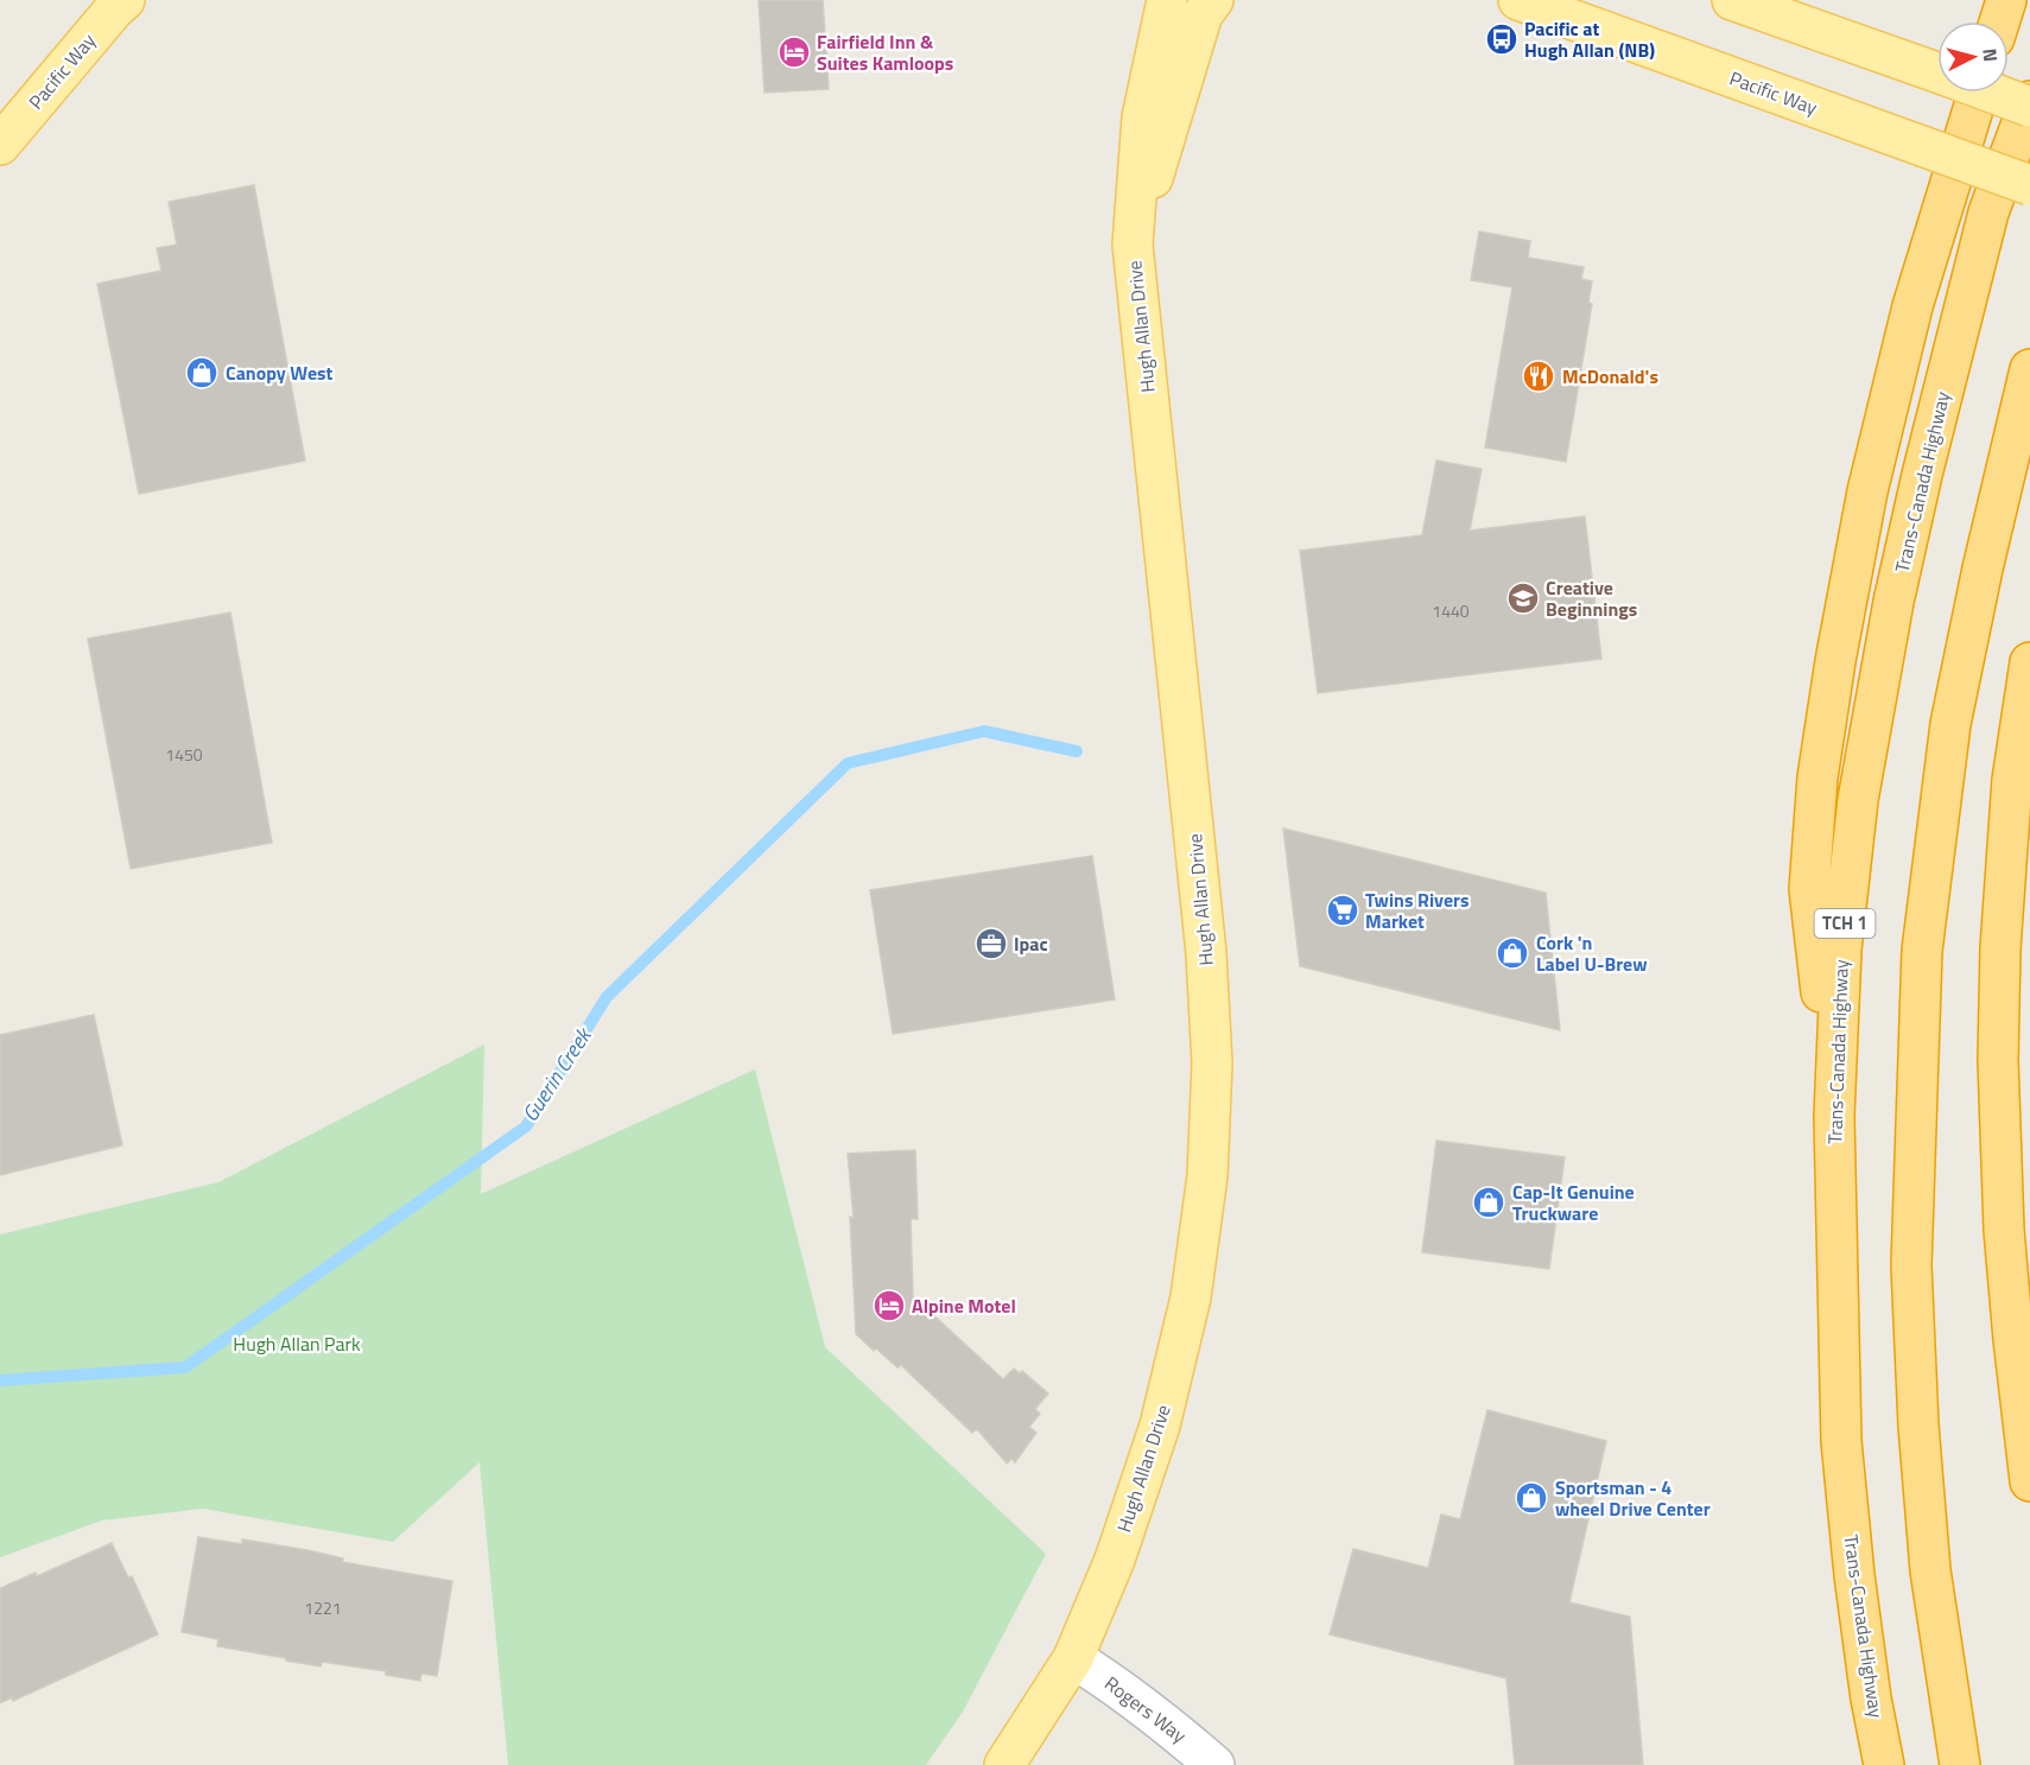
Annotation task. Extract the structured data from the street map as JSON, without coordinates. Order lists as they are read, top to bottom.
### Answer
{
  "streets": {
    "highway": ["Trans-Canada Highway", "TCH 1"],
    "main road": ["Pacific Way", "Hugh Allan Drive"],
    "street": ["Rogers Way"]
  },
  "crossings": [
    ["Hugh Allan Drive", "Rogers Way"]
  ],
  "water": ["Guerin Creek"],
  "parks": ["Hugh Allan Park"],
  "places": {
    "bus stop": ["Pacific at Hugh Allan (NB)"],
    "hotel": ["Fairfield Inn & Suites Kamloops", "Alpine Motel"],
    "shop": [
      "Canopy West",
      "Cork 'n Label U-Brew",
      "Cap-It Genuine Truckware",
      "Sportsman - 4 wheel Drive Center"
    ],
    "restaurant": ["McDonald's"],
    "school or university": ["Creative Beginnings"],
    "supermarket": ["Twins Rivers Market"],
    "office": ["Ipac"]
  },
  "house_numbers": ["1440", "1450", "1221"],
  "north": "right"
}
